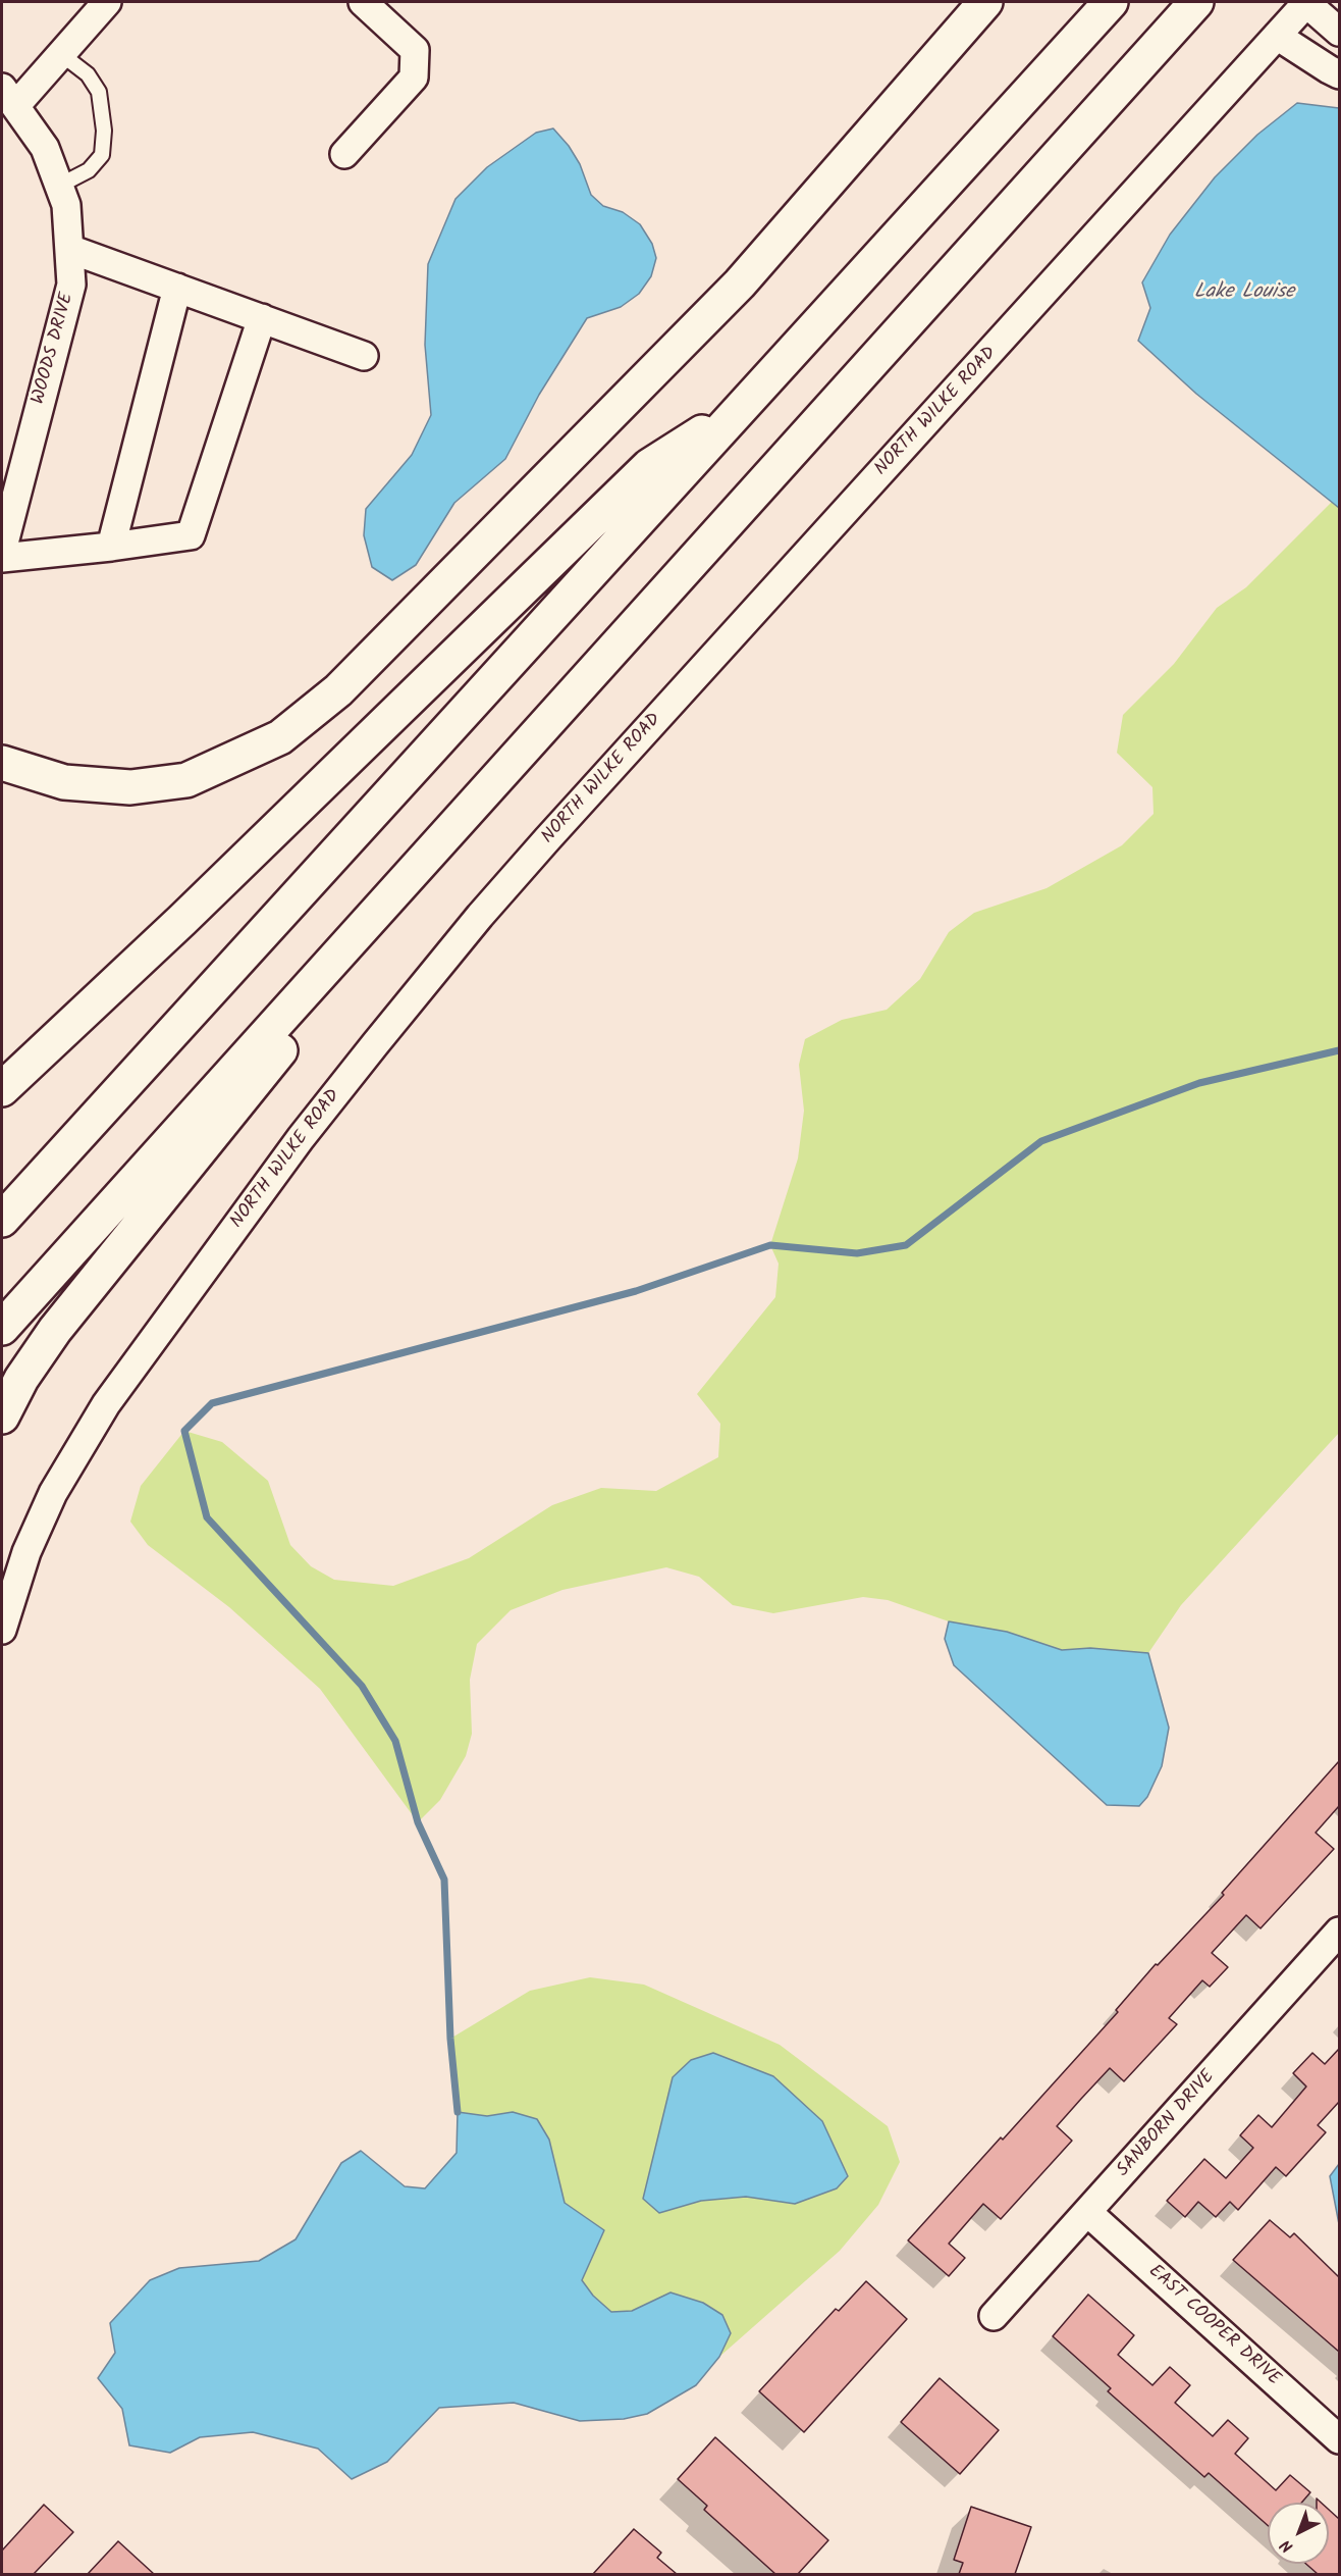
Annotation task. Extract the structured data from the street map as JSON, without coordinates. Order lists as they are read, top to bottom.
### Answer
{
  "streets": {
    "street": [
      "WOODS DRIVE",
      "NORTH WILKE ROAD",
      "SANBORN DRIVE",
      "EAST COOPER DRIVE"
    ]
  },
  "crossings": [
    ["SANBORN DRIVE", "EAST COOPER DRIVE"]
  ],
  "water": ["Lake Louise"],
  "north": "bottom left"
}
